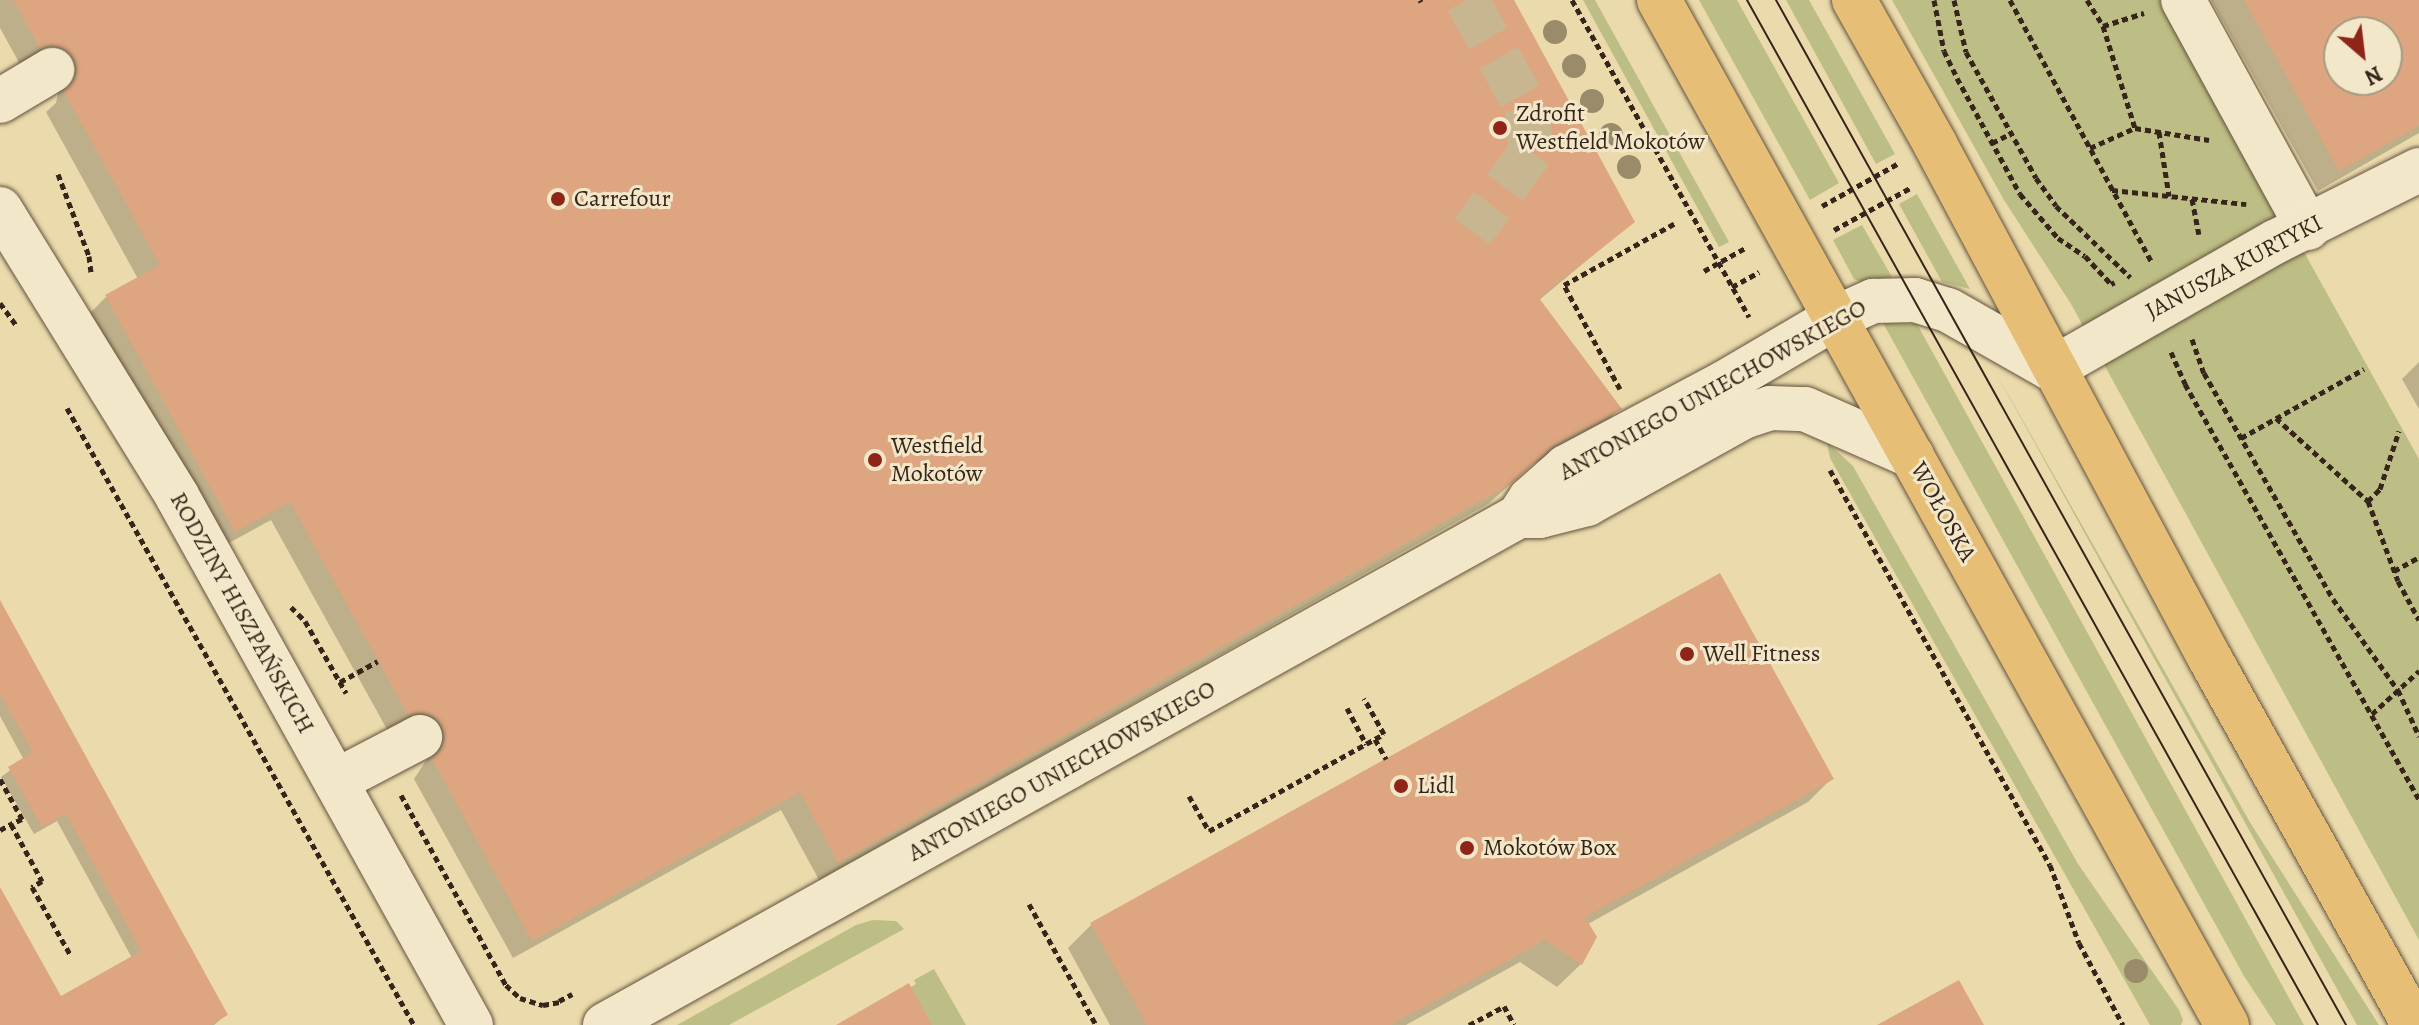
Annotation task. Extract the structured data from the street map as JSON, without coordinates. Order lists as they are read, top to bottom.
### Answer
{
  "streets": {
    "main road": ["WOŁOSKA"],
    "street": ["JANUSZA KURTYKI", "ANTONIEGO UNIECHOWSKIEGO", "RODZINY HISZPAŃSKICH"]
  },
  "crossings": [
    ["JANUSZA KURTYKI", "ANTONIEGO UNIECHOWSKIEGO"],
    ["ANTONIEGO UNIECHOWSKIEGO", "WOŁOSKA"]
  ],
  "places": [
    "Zdrofit Westfield Mokotów",
    "Carrefour",
    "Westfield Mokotów",
    "Well Fitness",
    "Lidl",
    "Mokotów Box"
  ],
  "north": "bottom right"
}
